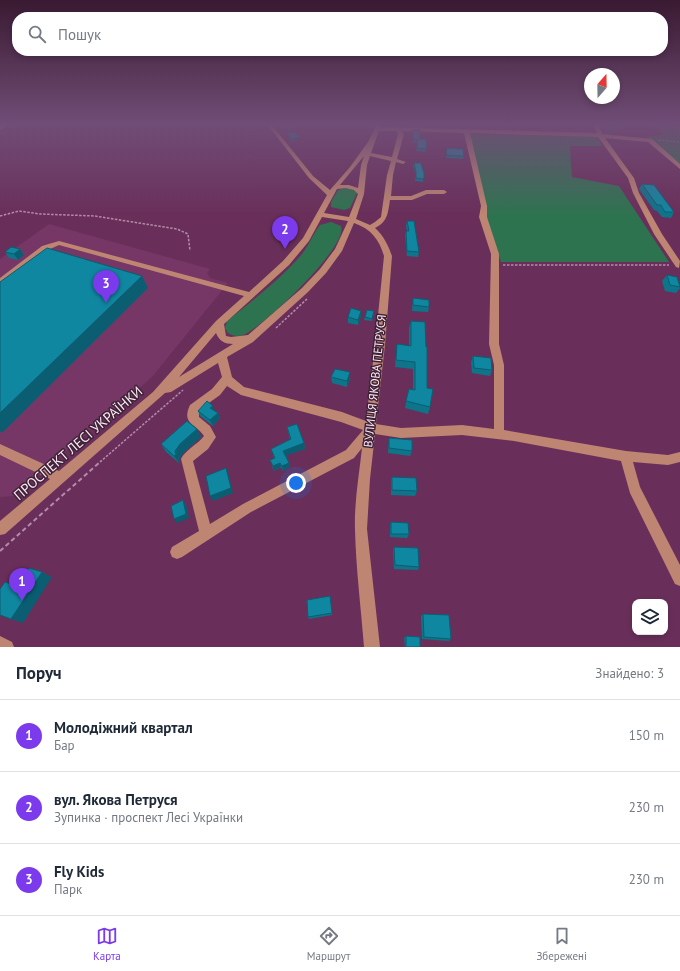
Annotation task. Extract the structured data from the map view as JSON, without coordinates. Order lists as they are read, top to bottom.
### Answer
{
  "streets": {
    "street": ["ВУЛИЦЯ ЯКОВА ПЕТРУСЯ", "ПРОСПЕКТ ЛЕСІ УКРАЇНКИ"]
  },
  "north": "top",
  "page": {
    "search": "Пошук",
    "pins": ["2", "3", "1"],
    "heading": ["Поруч", "Знайдено: 3"],
    "list": [
      {
        "mark": "1",
        "name": "Молодіжний квартал",
        "note": "Бар",
        "value": "150 m"
      },
      {
        "mark": "2",
        "name": "вул. Якова Петруся",
        "note": "Зупинка · проспект Лесі Українки",
        "value": "230 m"
      },
      {
        "mark": "3",
        "name": "Fly Kids",
        "note": "Парк",
        "value": "230 m"
      }
    ],
    "nav": ["Карта", "Маршрут", "Збережені"]
  }
}
